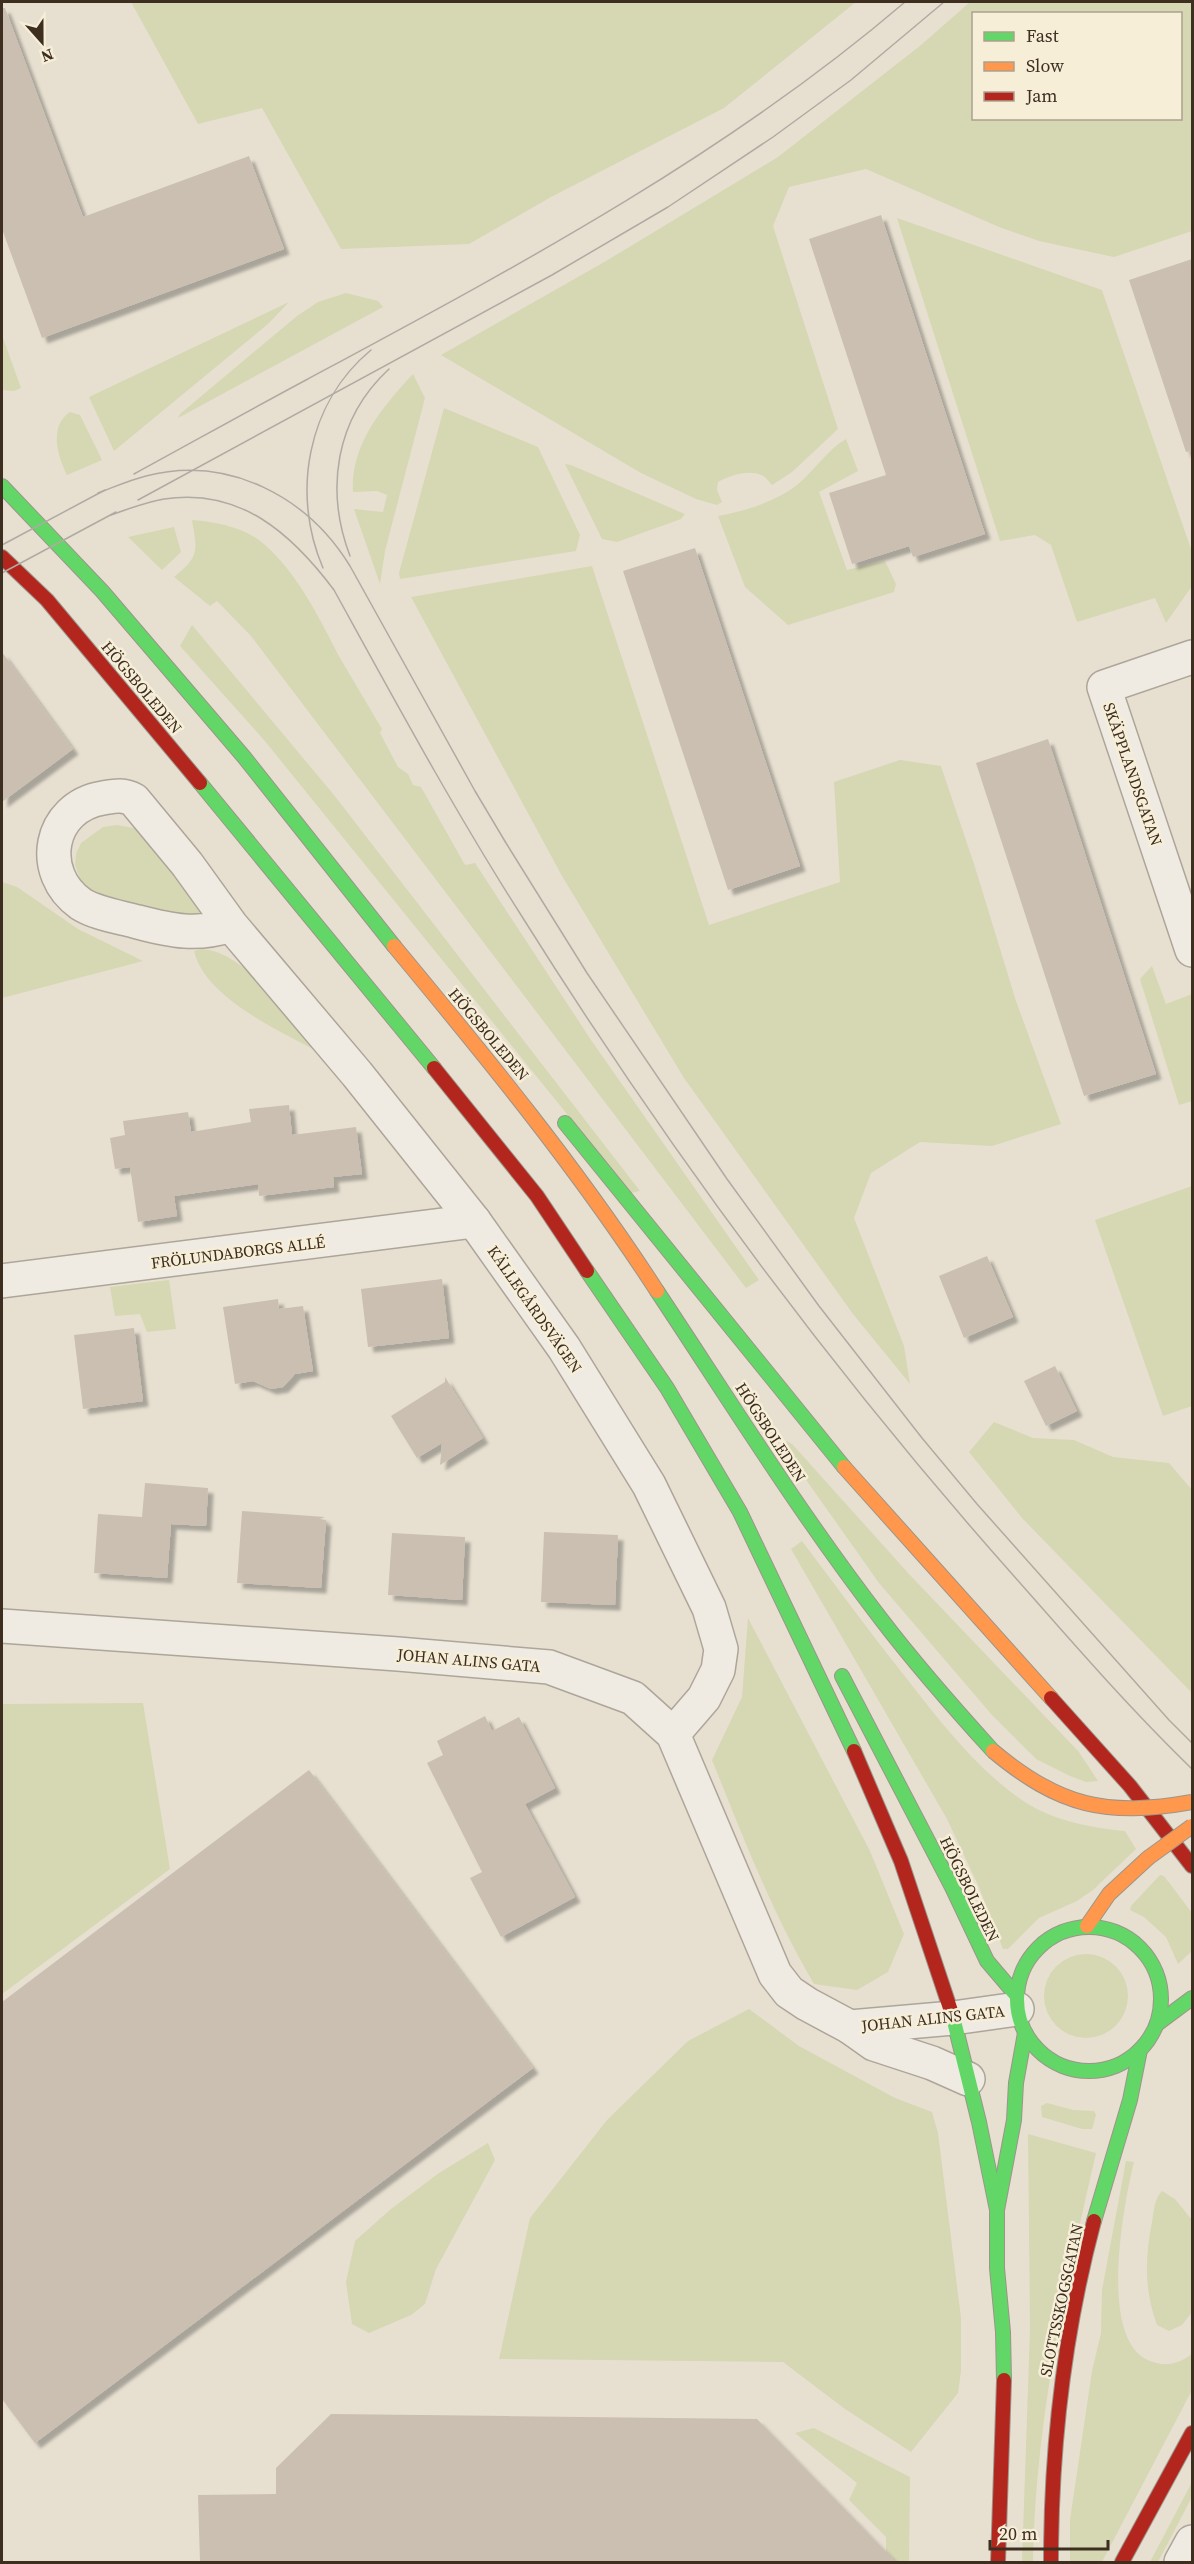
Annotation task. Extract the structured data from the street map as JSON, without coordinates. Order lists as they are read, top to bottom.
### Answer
{
  "streets": {
    "main road": ["HÖGSBOLEDEN", "SLOTTSSKOGSGATAN"],
    "street": [
      "SKÄPPLANDSGATAN",
      "FRÖLUNDABORGS ALLÉ",
      "KÄLLEGÅRDSVÄGEN",
      "JOHAN ALINS GATA"
    ]
  },
  "crossings": [
    ["HÖGSBOLEDEN", "JOHAN ALINS GATA"],
    ["HÖGSBOLEDEN", "SLOTTSSKOGSGATAN"],
    ["FRÖLUNDABORGS ALLÉ", "KÄLLEGÅRDSVÄGEN"],
    ["KÄLLEGÅRDSVÄGEN", "JOHAN ALINS GATA"],
    ["JOHAN ALINS GATA", "SLOTTSSKOGSGATAN"]
  ],
  "legend": ["Fast", "Slow", "Jam"],
  "scale_bar": "20 m",
  "north": "bottom"
}
